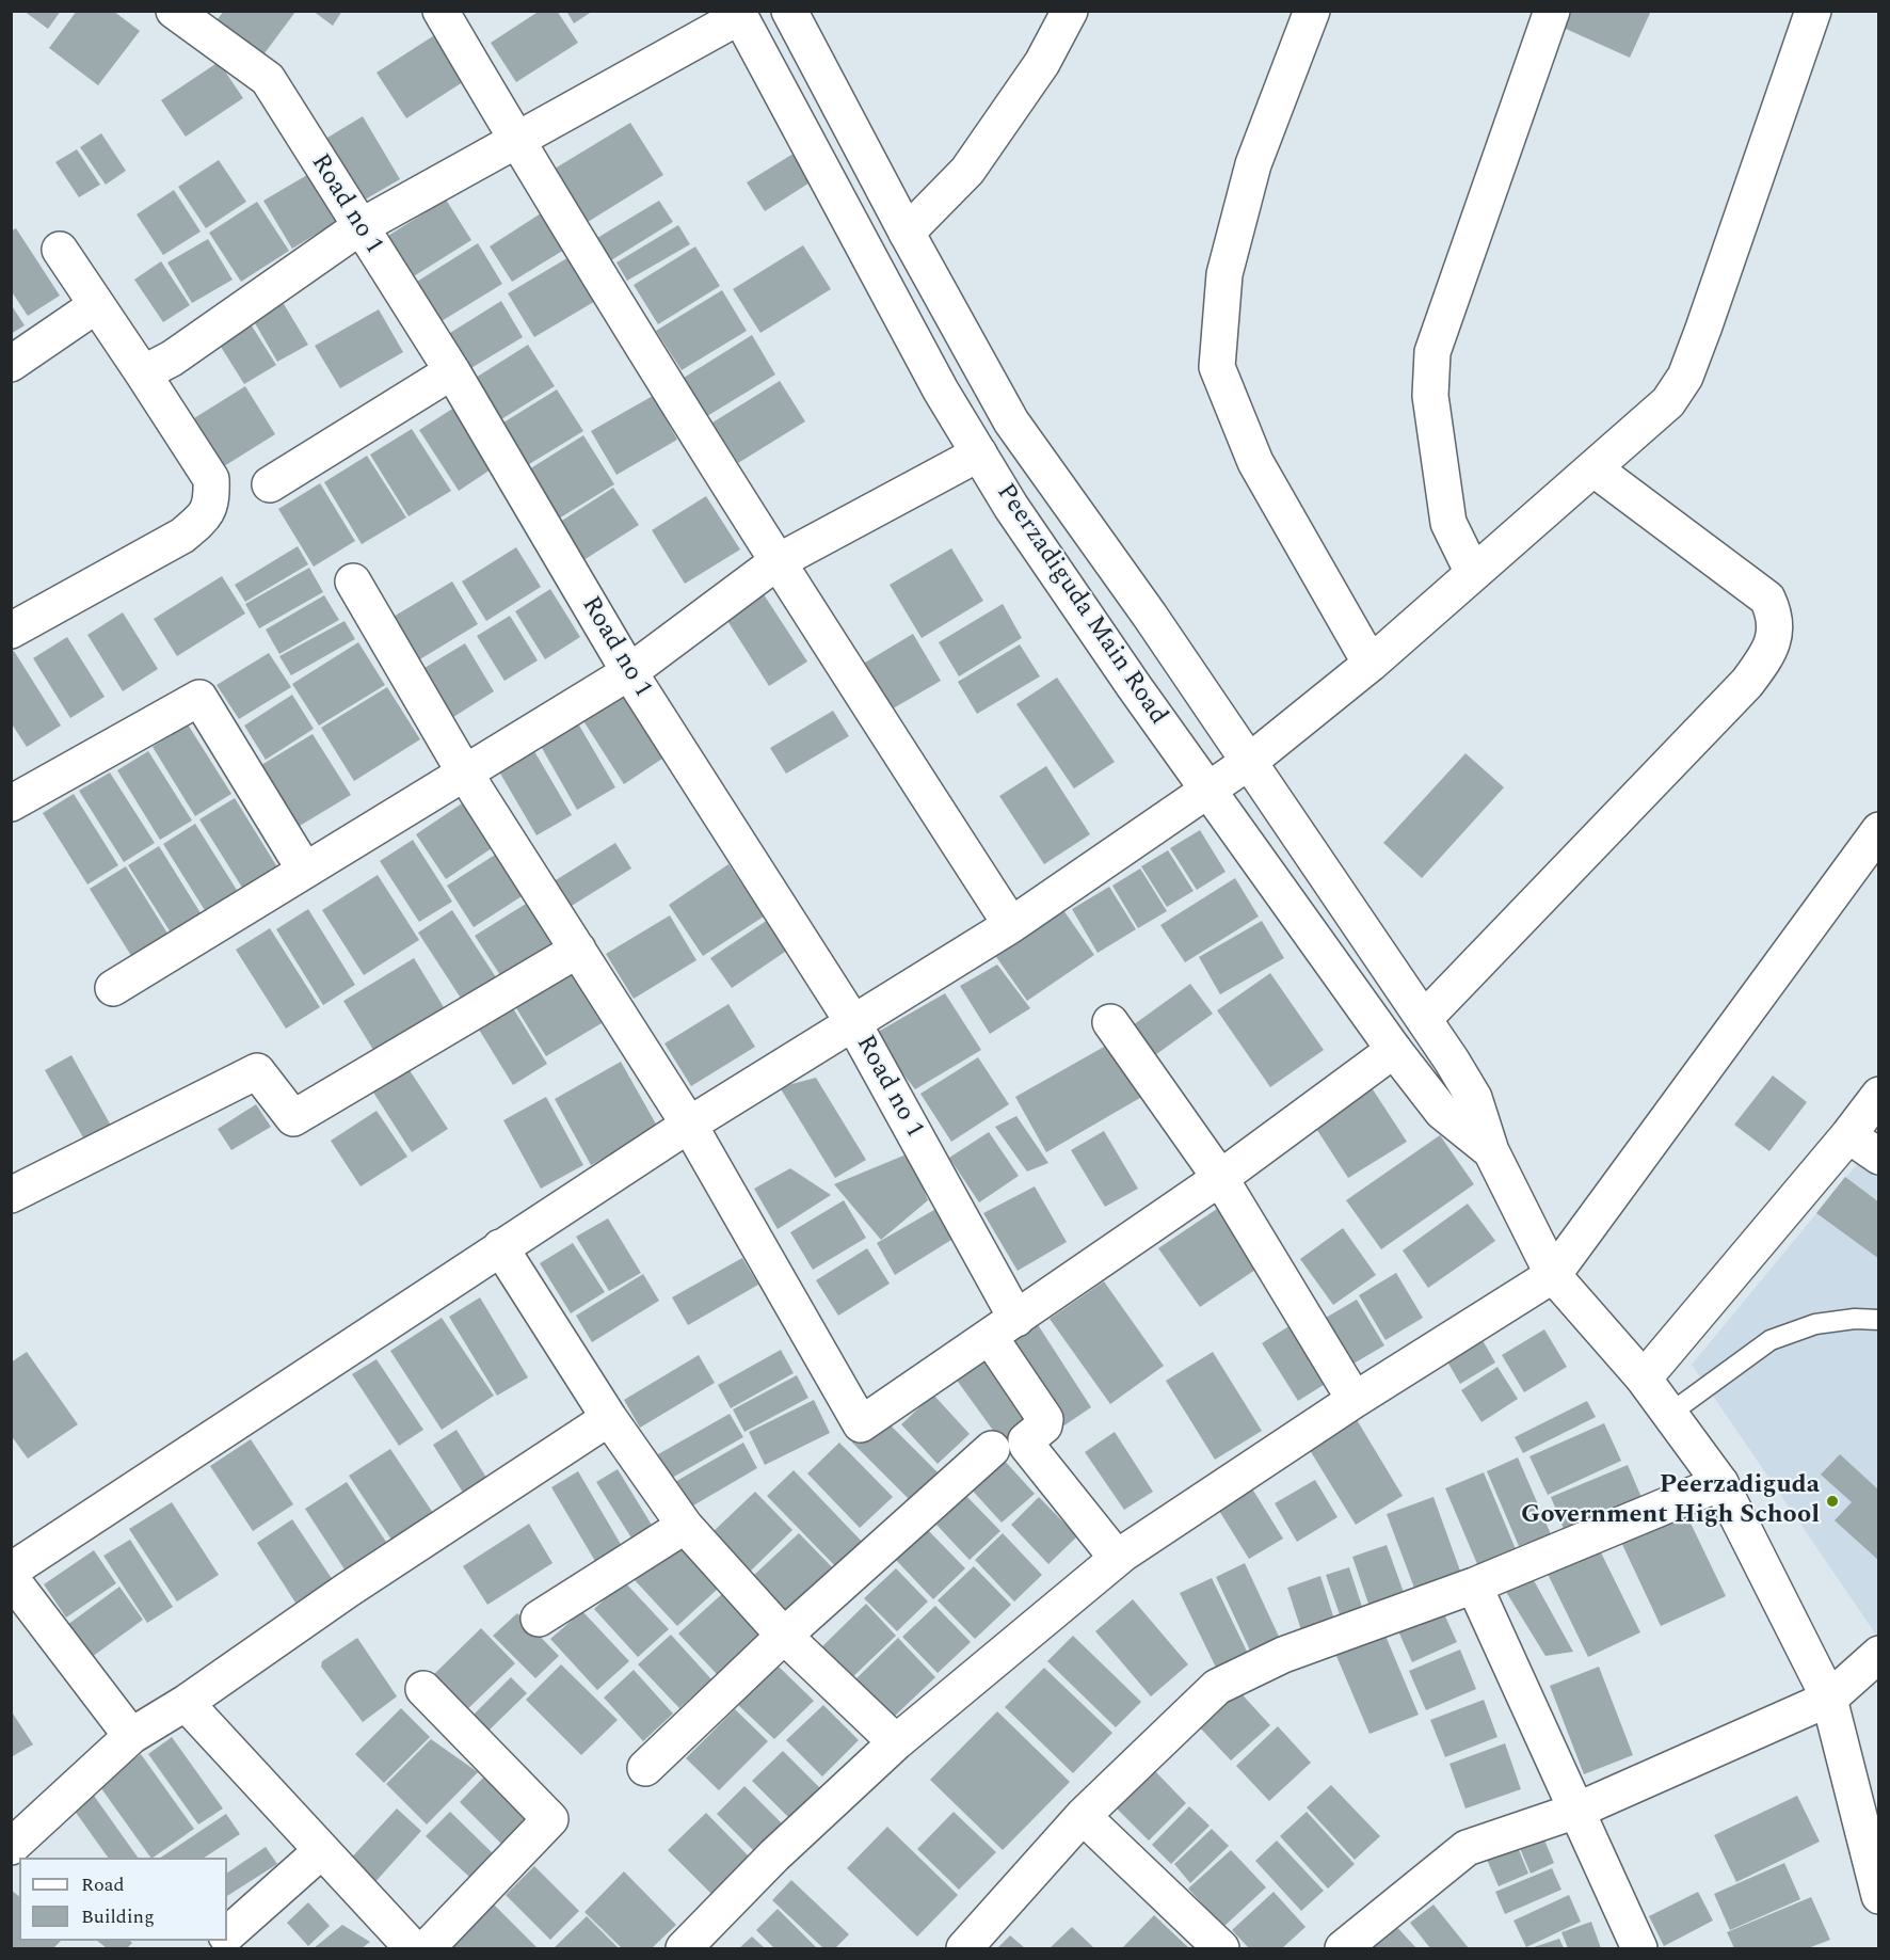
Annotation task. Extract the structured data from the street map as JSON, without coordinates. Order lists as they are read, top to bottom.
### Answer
{
  "streets": {
    "street": ["Road no 1", "Peerzadiguda Main Road"]
  },
  "places": ["Peerzadiguda Government High School"],
  "legend": ["Road", "Building"]
}
